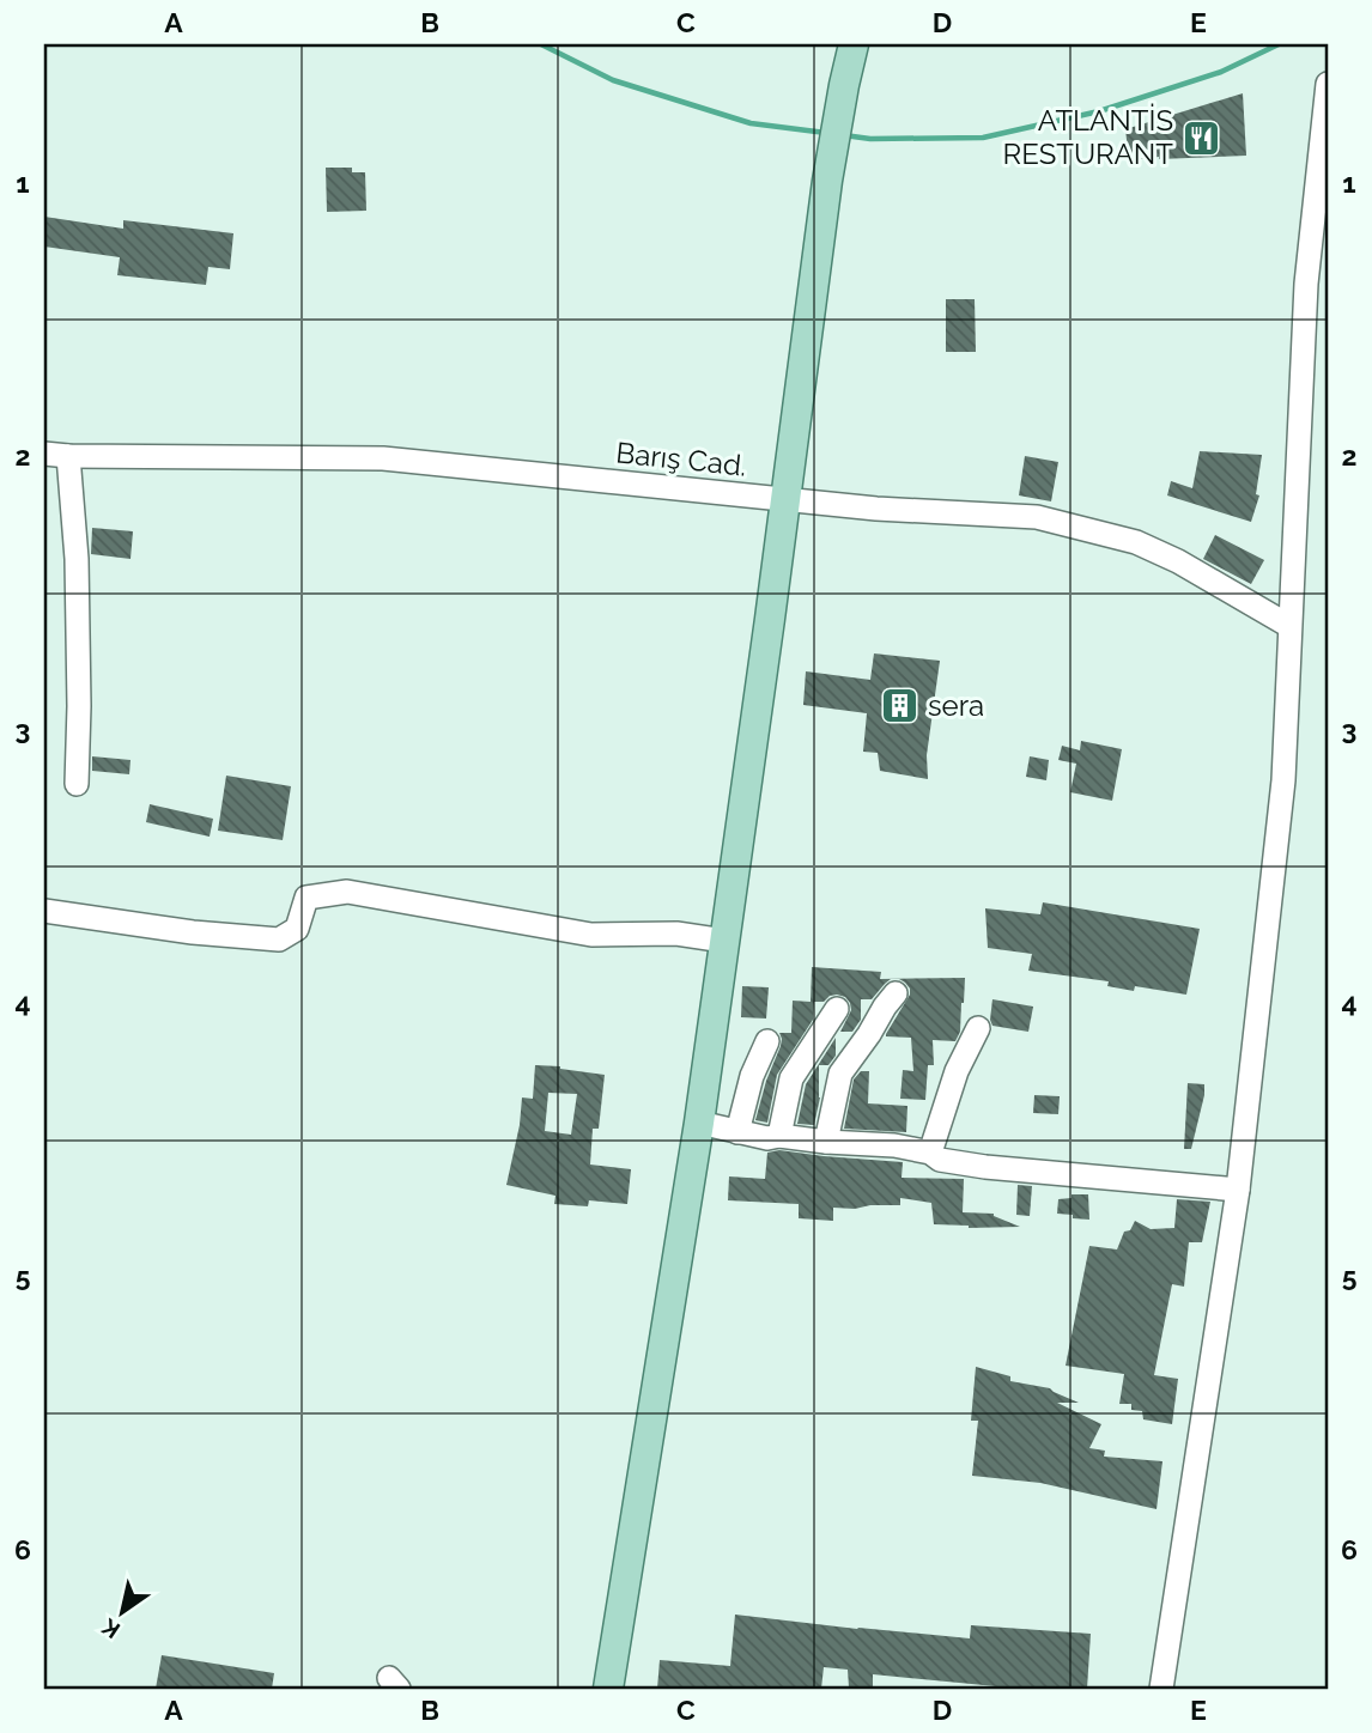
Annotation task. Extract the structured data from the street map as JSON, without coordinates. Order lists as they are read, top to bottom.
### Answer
{
  "streets": {
    "street": ["Barış Cad."]
  },
  "places": {
    "restaurant": ["ATLANTİS RESTURANT"],
    "building": ["sera"]
  },
  "north": "bottom left",
  "grid": {
    "columns": [
      "A",
      "B",
      "C",
      "D",
      "E"
    ],
    "rows": [
      "1",
      "2",
      "3",
      "4",
      "5",
      "6"
    ]
  }
}
